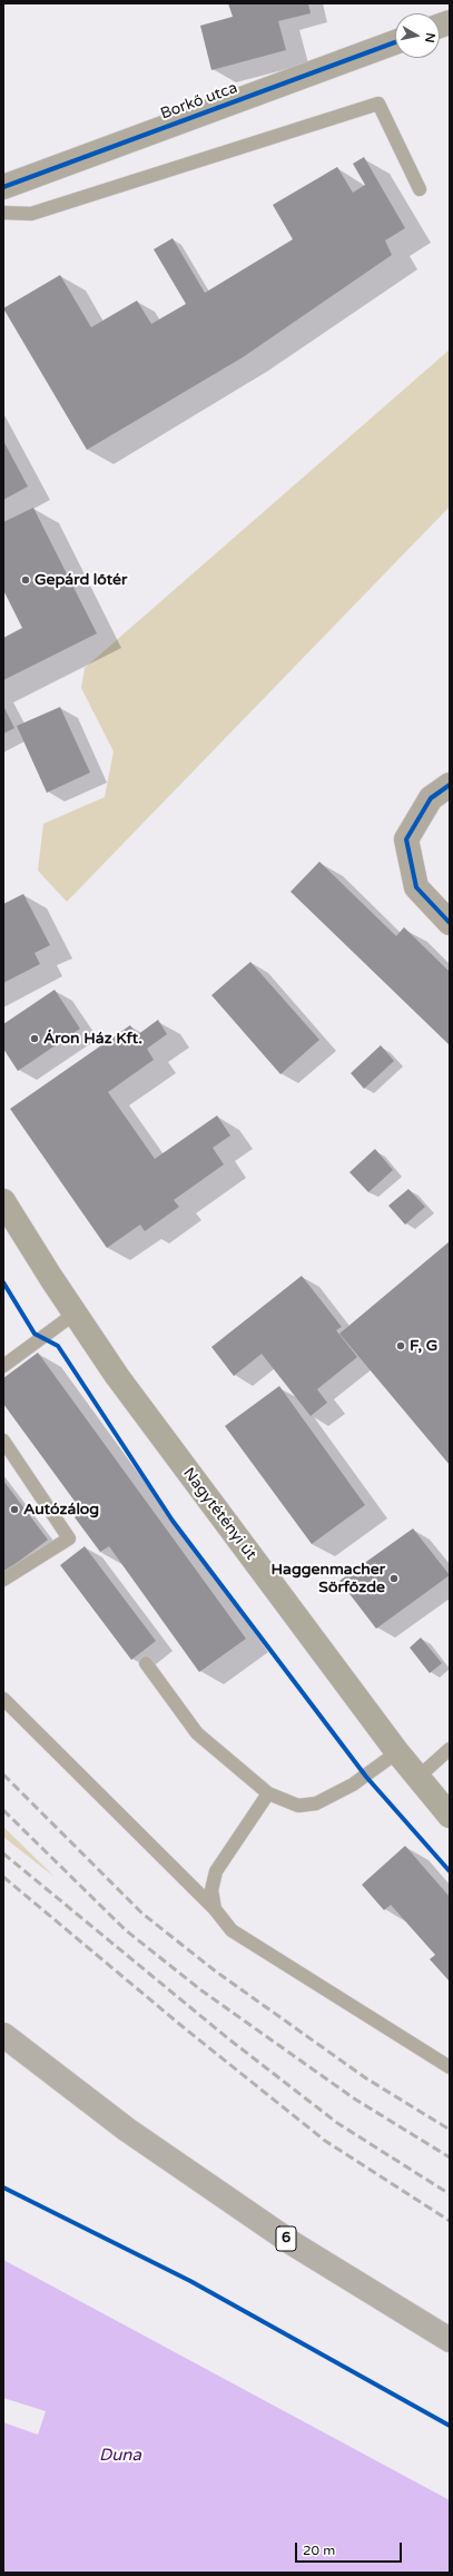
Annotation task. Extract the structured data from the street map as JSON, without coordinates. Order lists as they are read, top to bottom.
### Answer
{
  "streets": {
    "main road": ["Nagytétényi út", "6"],
    "street": ["Borkő utca"]
  },
  "water": ["Duna"],
  "places": [
    "Gepárd lőtér",
    "Áron Ház Kft.",
    "F, G",
    "Autózálog",
    "Haggenmacher Sörfőzde"
  ],
  "scale_bar": "20 m",
  "north": "right"
}
